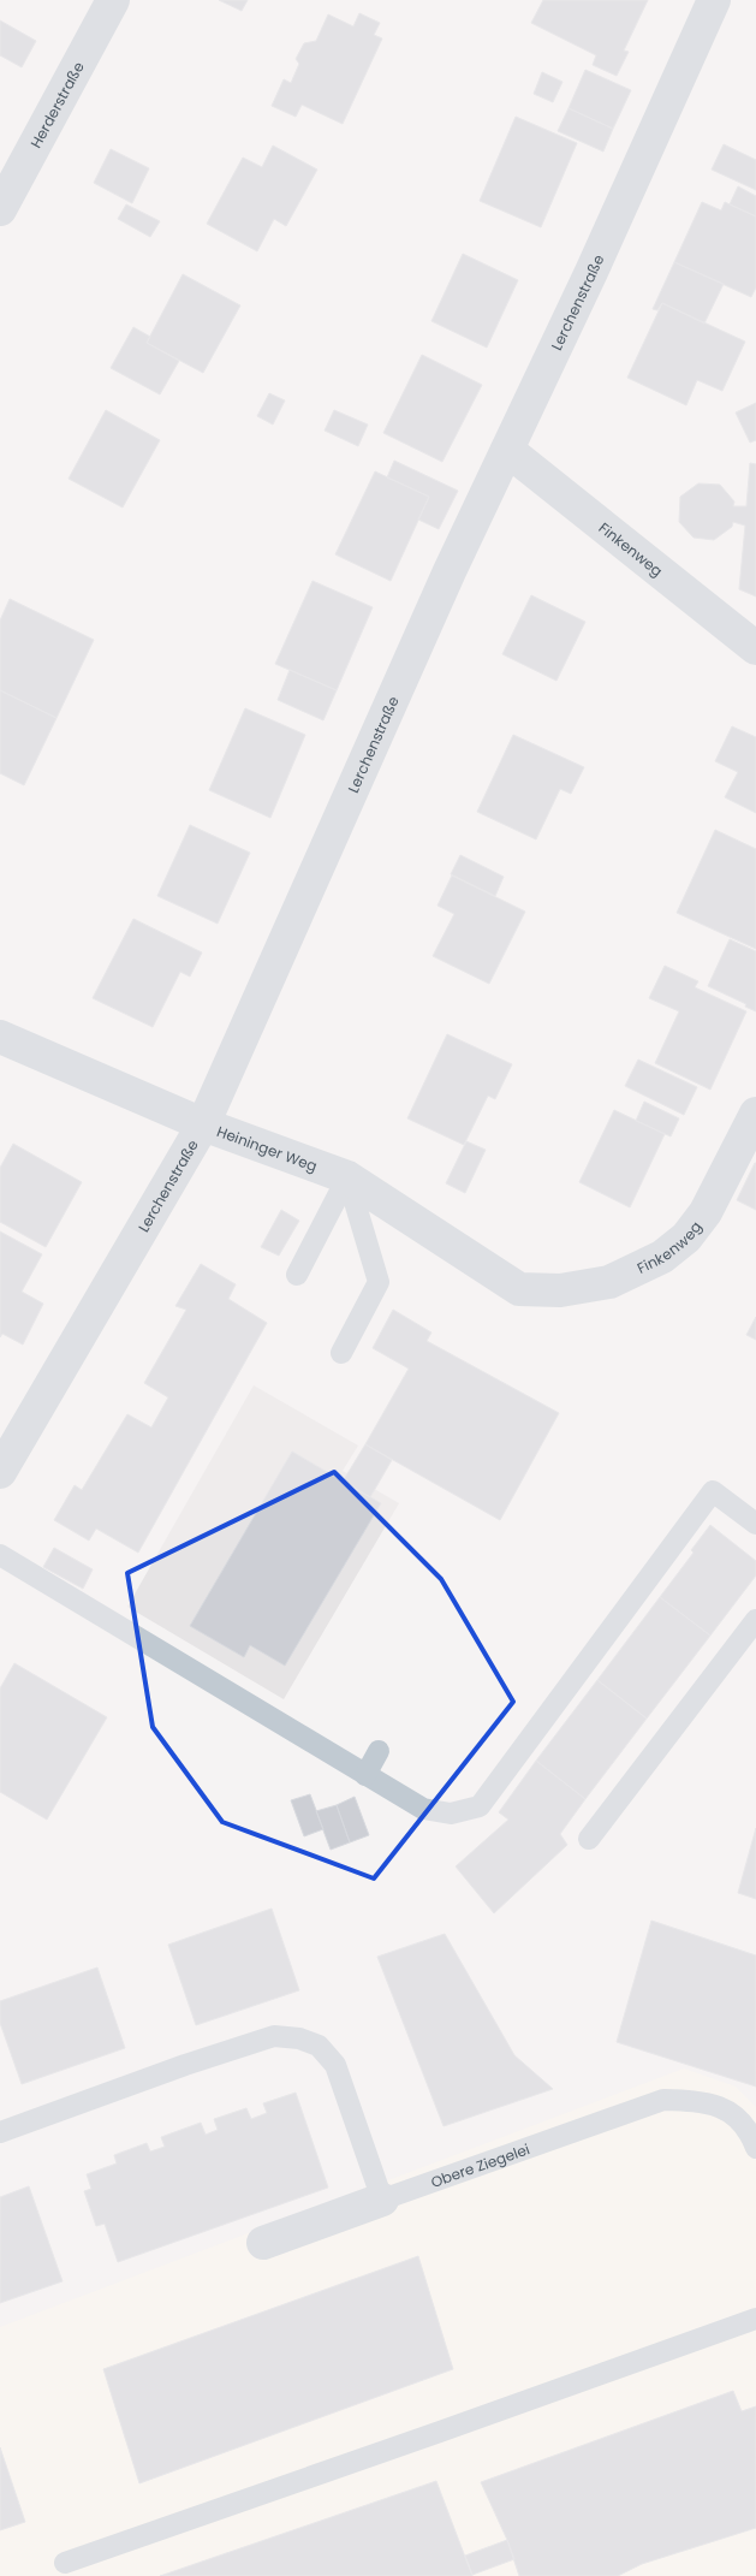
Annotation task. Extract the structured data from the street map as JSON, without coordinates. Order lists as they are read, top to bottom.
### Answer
{
  "streets": {
    "street": [
      "Herderstraße",
      "Lerchenstraße",
      "Finkenweg",
      "Heininger Weg",
      "Obere Ziegelei"
    ]
  },
  "crossings": [
    ["Lerchenstraße", "Finkenweg"],
    ["Lerchenstraße", "Heininger Weg"],
    ["Finkenweg", "Heininger Weg"]
  ]
}
